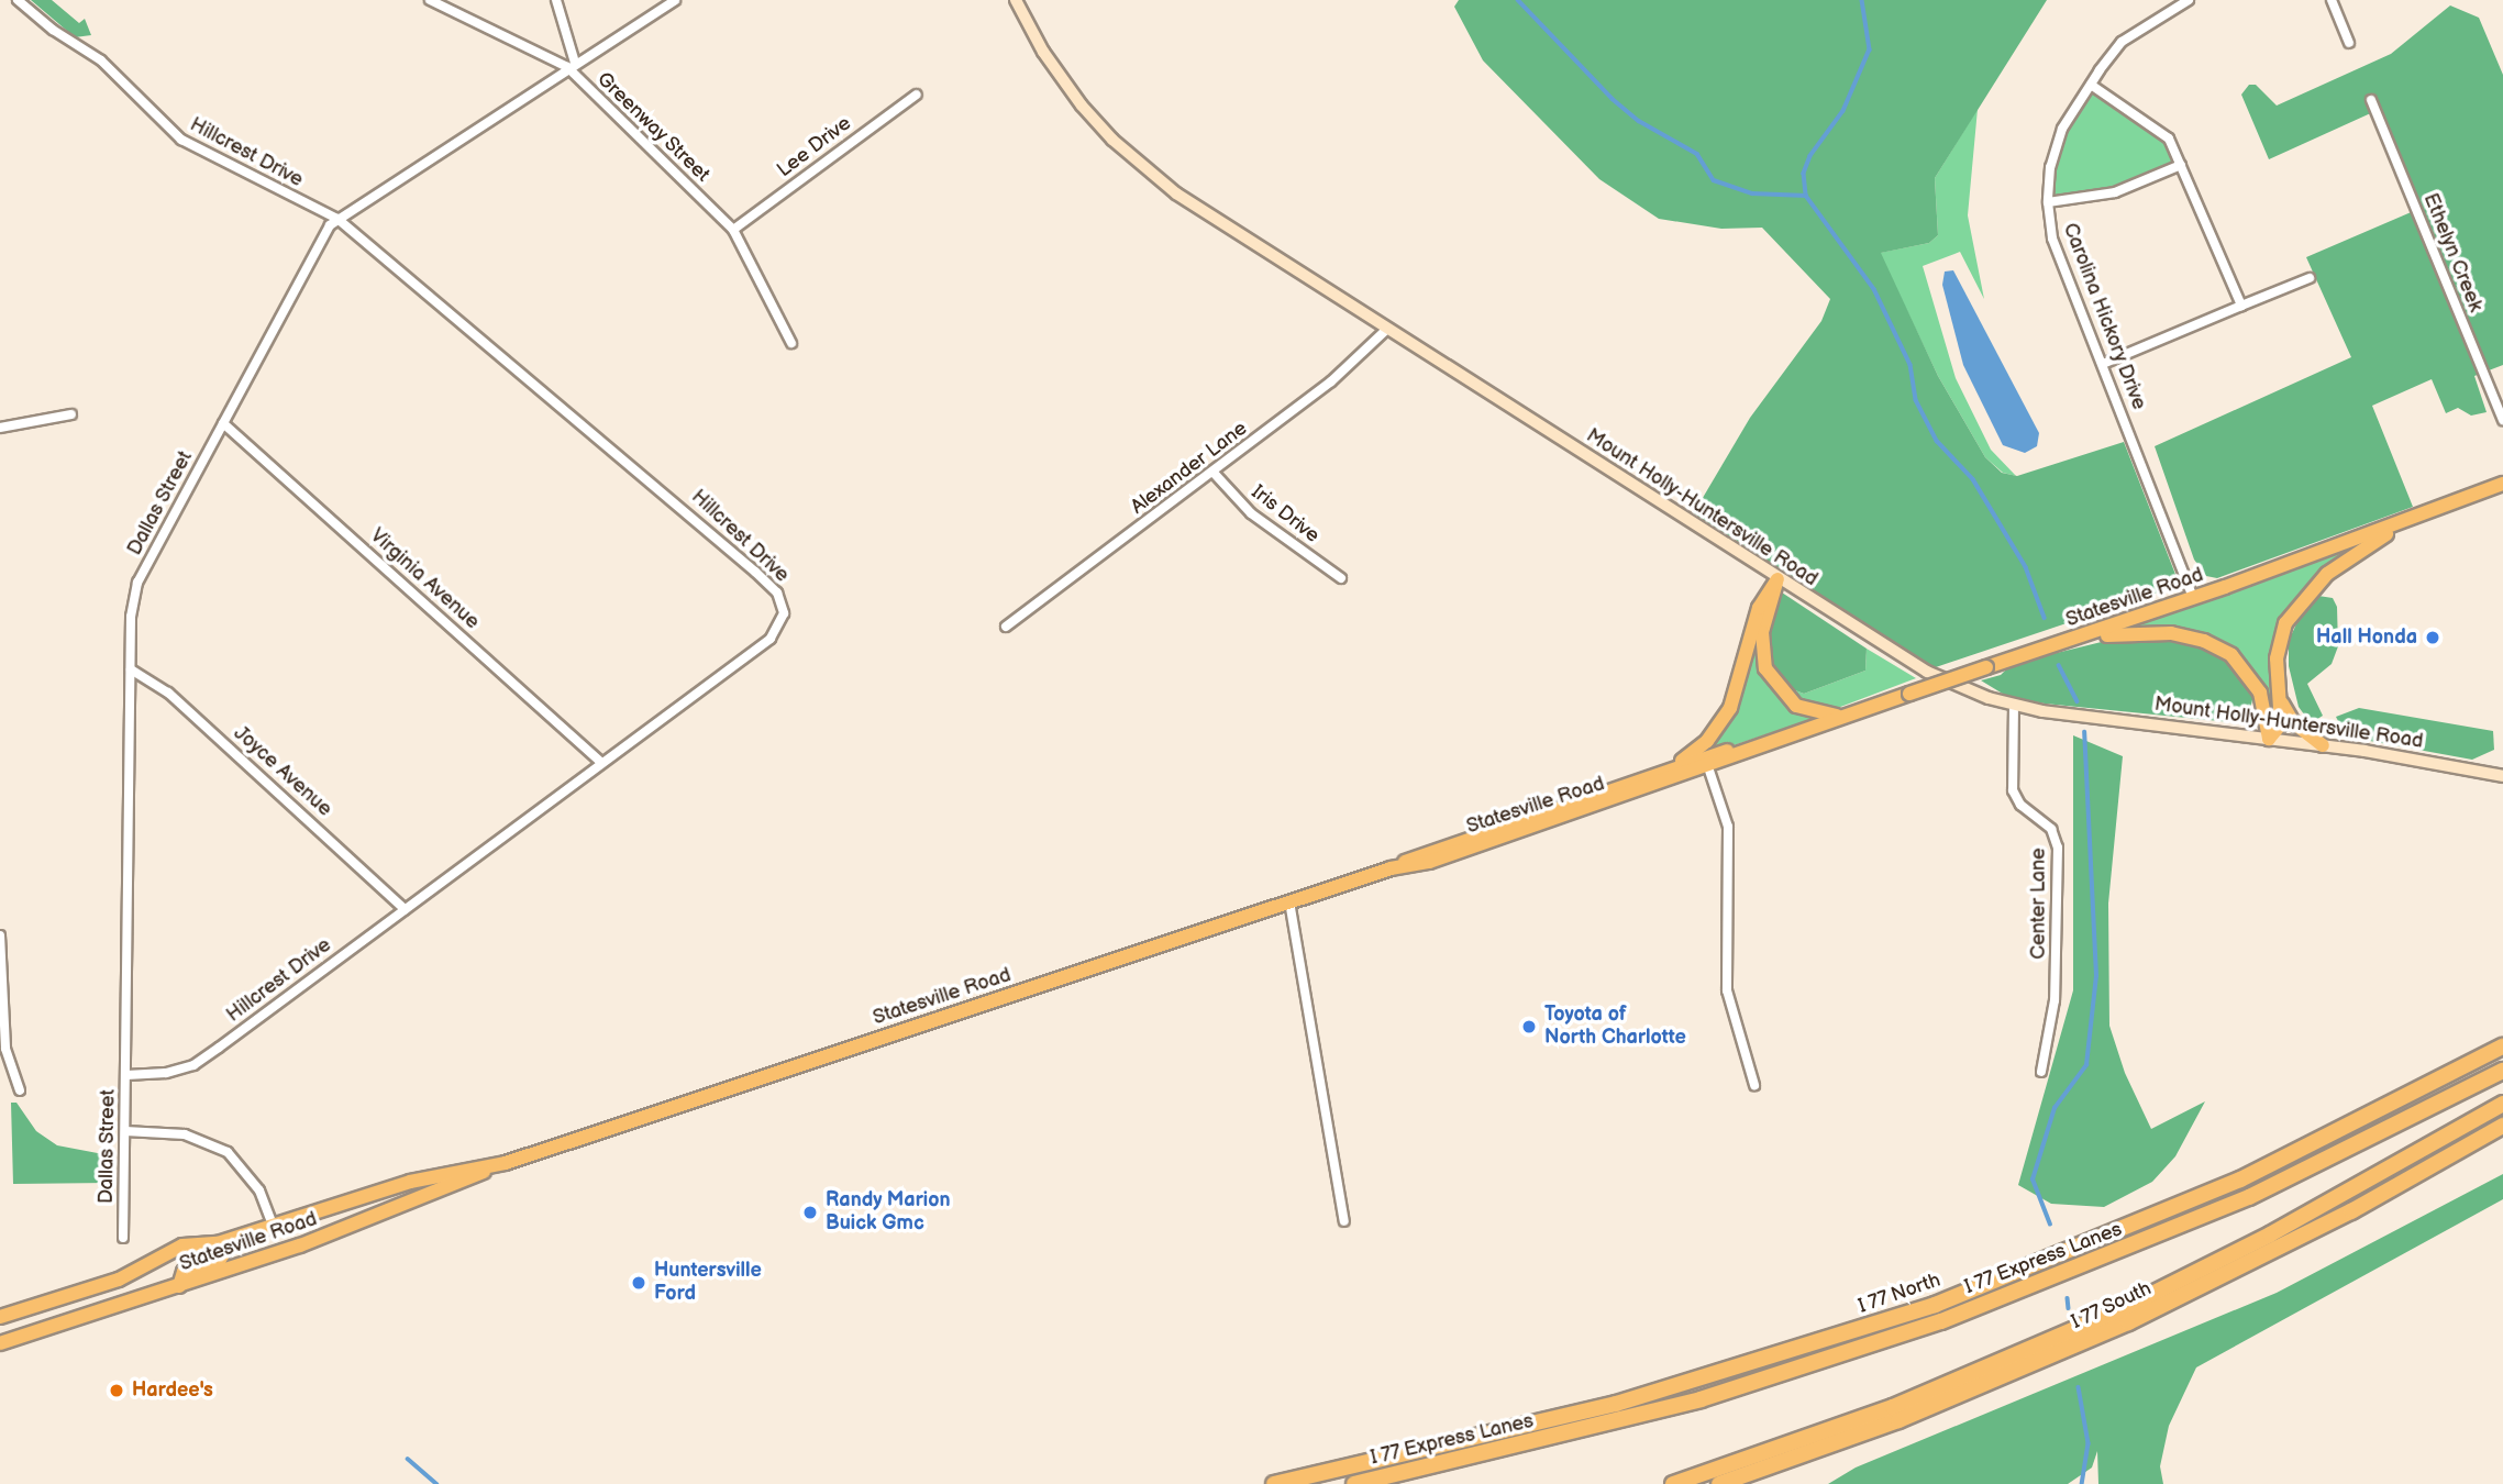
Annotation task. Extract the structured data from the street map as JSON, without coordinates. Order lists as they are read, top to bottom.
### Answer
{
  "streets": {
    "highway": ["I 77 Express Lanes", "I 77 North", "I 77 South"],
    "main road": ["Mount Holly-Huntersville Road", "Statesville Road"],
    "street": [
      "Greenway Street",
      "Lee Drive",
      "Hillcrest Drive",
      "Ethelyn Creek",
      "Carolina Hickory Drive",
      "Alexander Lane",
      "Dallas Street",
      "Iris Drive",
      "Virginia Avenue",
      "Joyce Avenue",
      "Center Lane"
    ]
  },
  "crossings": [
    ["Greenway Street", "Lee Drive"],
    ["Greenway Street", "Dallas Street"],
    ["Hillcrest Drive", "Dallas Street"],
    ["Hillcrest Drive", "Virginia Avenue"],
    ["Hillcrest Drive", "Joyce Avenue"],
    ["Carolina Hickory Drive", "Statesville Road"],
    ["Alexander Lane", "Mount Holly-Huntersville Road"],
    ["Alexander Lane", "Iris Drive"],
    ["Dallas Street", "Virginia Avenue"],
    ["Dallas Street", "Joyce Avenue"],
    ["Mount Holly-Huntersville Road", "Center Lane"]
  ],
  "places": [
    "Hall Honda",
    "Toyota of North Charlotte",
    "Randy Marion Buick Gmc",
    "Huntersville Ford",
    "Hardee's"
  ]
}
